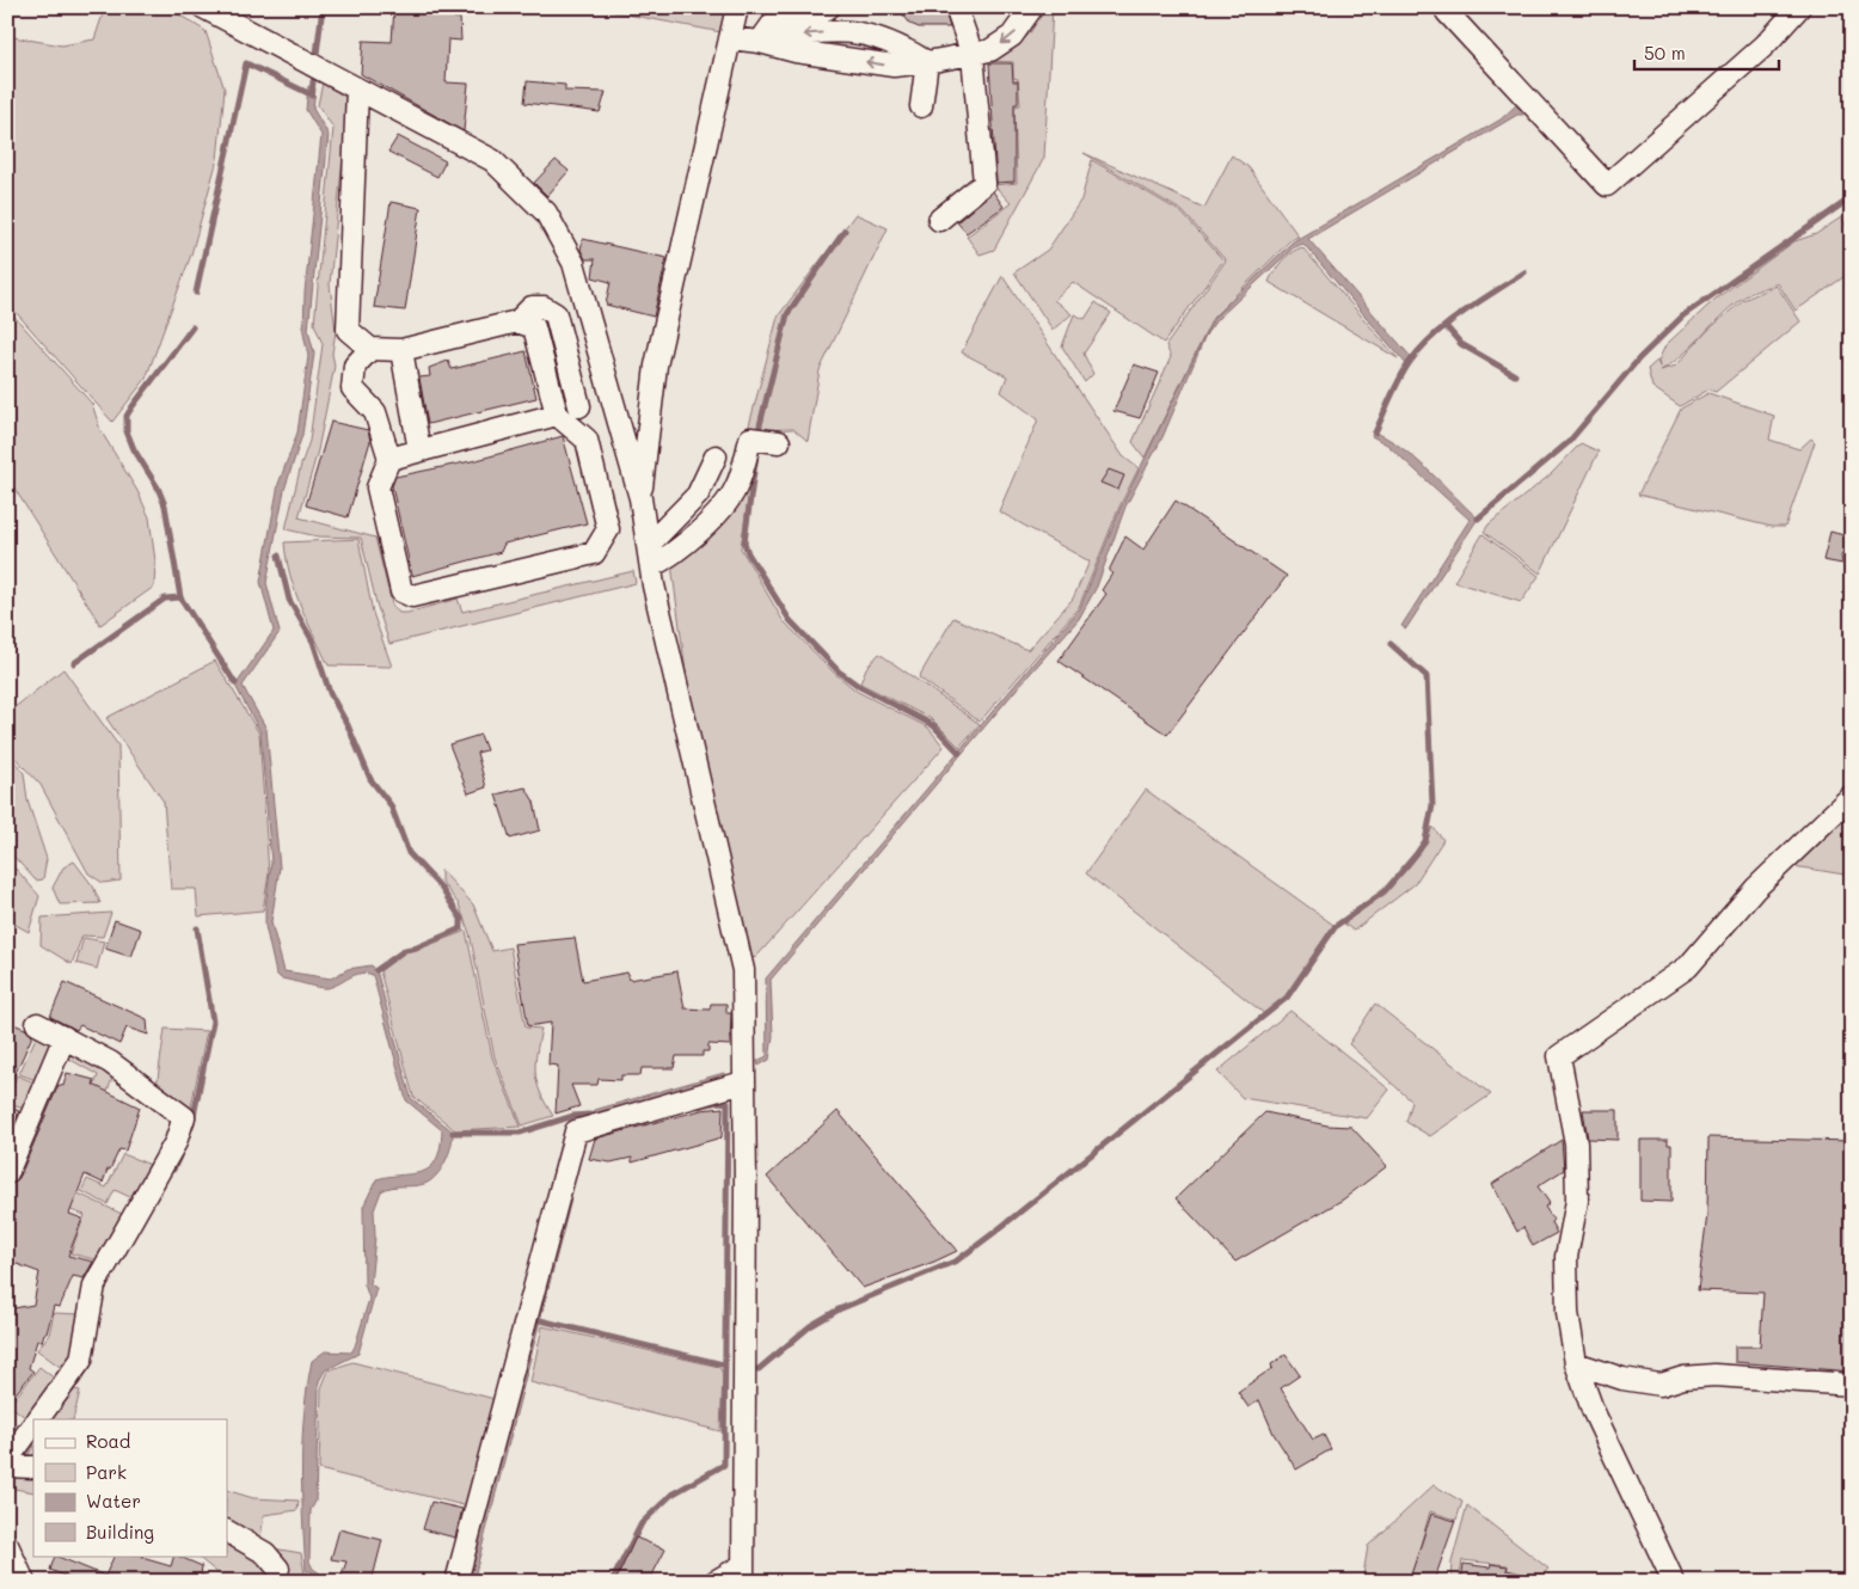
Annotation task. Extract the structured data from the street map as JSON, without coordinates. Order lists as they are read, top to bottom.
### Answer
{
  "legend": [
    "Road",
    "Park",
    "Water",
    "Building"
  ],
  "scale_bar": "50 m"
}
